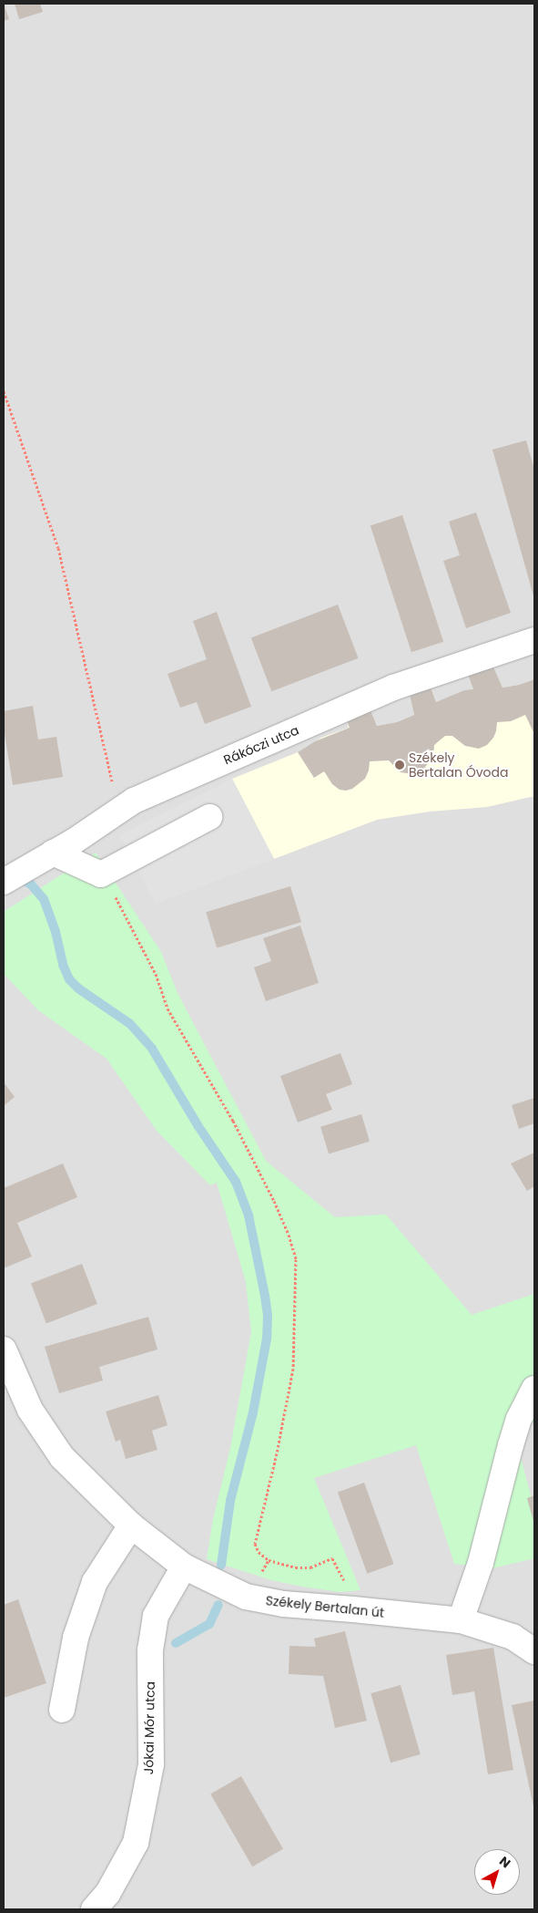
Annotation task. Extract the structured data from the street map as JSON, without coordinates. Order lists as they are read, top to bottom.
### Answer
{
  "streets": {
    "street": ["Rákóczi utca", "Székely Bertalan út", "Jókai Mór utca"]
  },
  "crossings": [
    ["Székely Bertalan út", "Jókai Mór utca"]
  ],
  "places": ["Székely Bertalan Óvoda"],
  "north": "top right"
}
